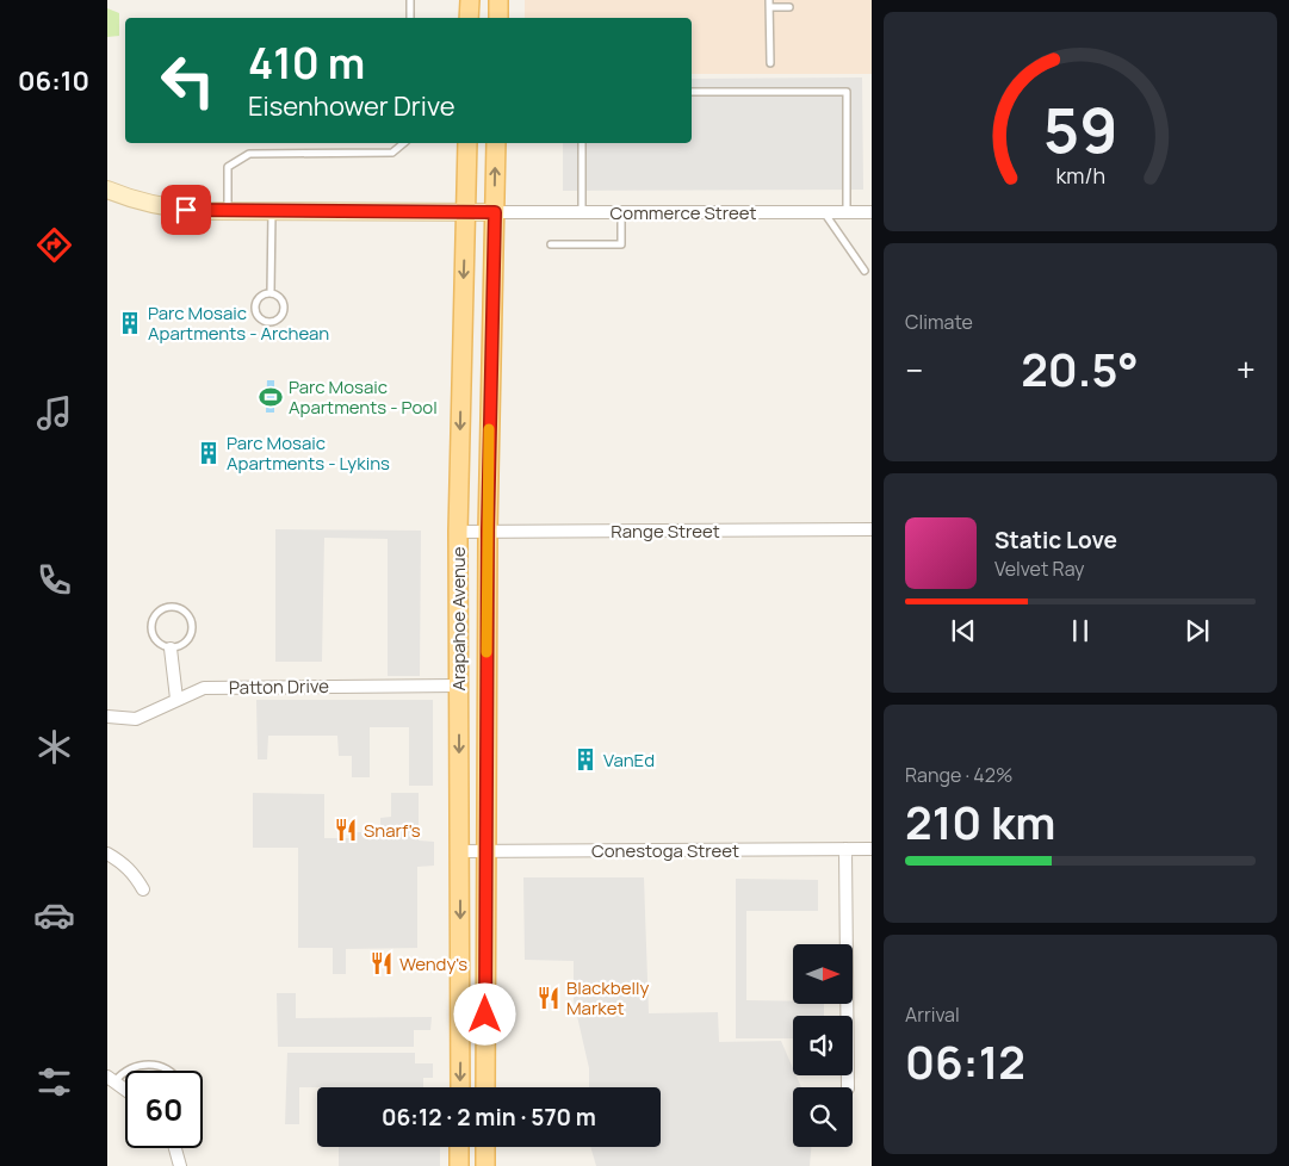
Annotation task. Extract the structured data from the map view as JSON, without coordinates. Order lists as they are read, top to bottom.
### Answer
{
  "streets": {
    "main road": ["Arapahoe Avenue"],
    "street": [
      "Commerce Street",
      "Range Street",
      "Patton Drive",
      "Conestoga Street"
    ]
  },
  "crossings": [
    ["Commerce Street", "Arapahoe Avenue"],
    ["Range Street", "Arapahoe Avenue"],
    ["Arapahoe Avenue", "Patton Drive"],
    ["Arapahoe Avenue", "Conestoga Street"]
  ],
  "places": {
    "building": ["Parc Mosaic Apartments - Archean", "Parc Mosaic Apartments - Lykins", "VanEd"],
    "sports": ["Parc Mosaic Apartments - Pool"],
    "restaurant": ["Snarf's", "Wendy's", "Blackbelly Market"]
  },
  "north": "right",
  "page": {
    "tabs": "06:10",
    "turn": ["410 m", "Eisenhower Drive"],
    "tile": [
      "Climate",
      ["Range · 42%", "210 km"],
      ["Arrival", "06:12"]
    ],
    "heat": ["−", "20.5°", "+"],
    "song": ["Static Love", "Velvet Ray"],
    "limit": "60",
    "trip": "06:12 · 2 min · 570 m",
    "gauge": ["59", "km/h"]
  }
}
